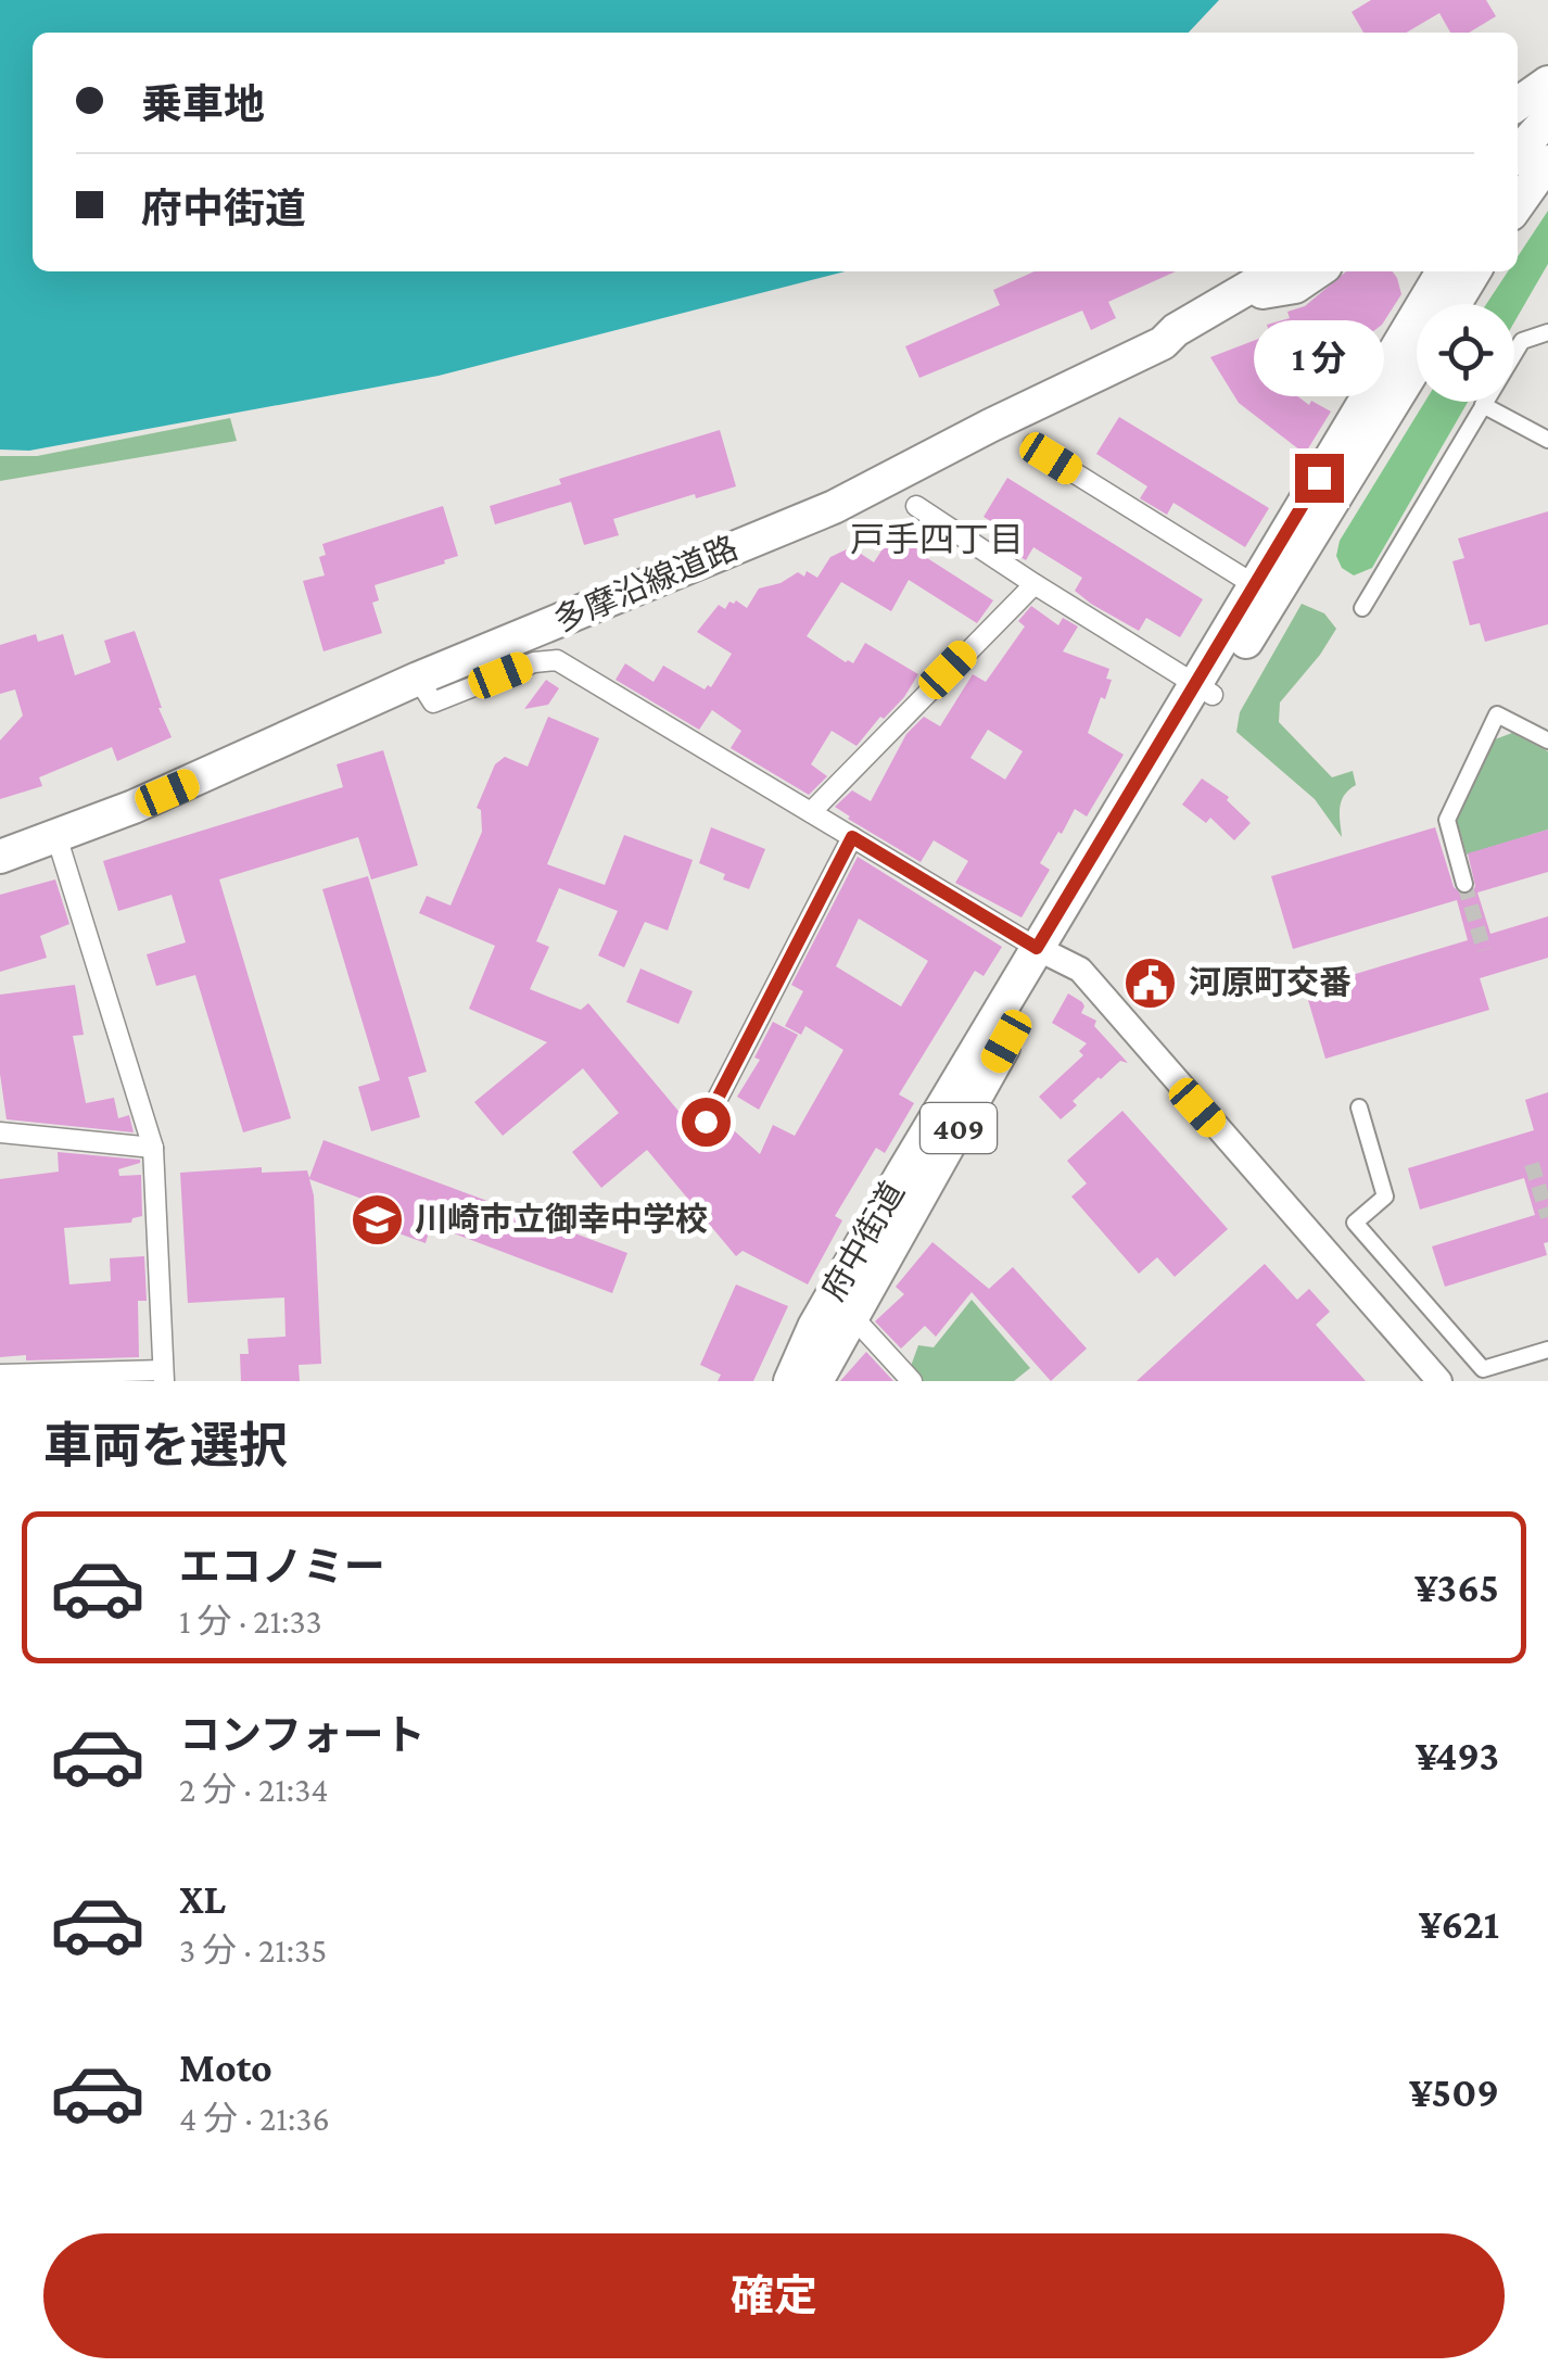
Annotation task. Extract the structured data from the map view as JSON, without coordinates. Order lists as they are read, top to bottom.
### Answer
{
  "streets": {
    "main road": ["多摩沿線道路", "409", "府中街道"]
  },
  "districts": ["戸手四丁目"],
  "places": {
    "public building": ["河原町交番"],
    "school or university": ["川崎市立御幸中学校"]
  },
  "page": {
    "banner": ["乗車地", "府中街道"],
    "bubble": "1 分",
    "heading": "車両を選択",
    "list": [
      {
        "name": "エコノミー",
        "note": "1 分 · 21:33",
        "value": "¥365"
      },
      {
        "name": "コンフォート",
        "note": "2 分 · 21:34",
        "value": "¥493"
      },
      {
        "name": "XL",
        "note": "3 分 · 21:35",
        "value": "¥621"
      },
      {
        "name": "Moto",
        "note": "4 分 · 21:36",
        "value": "¥509"
      }
    ],
    "buttons": "確定"
  }
}
